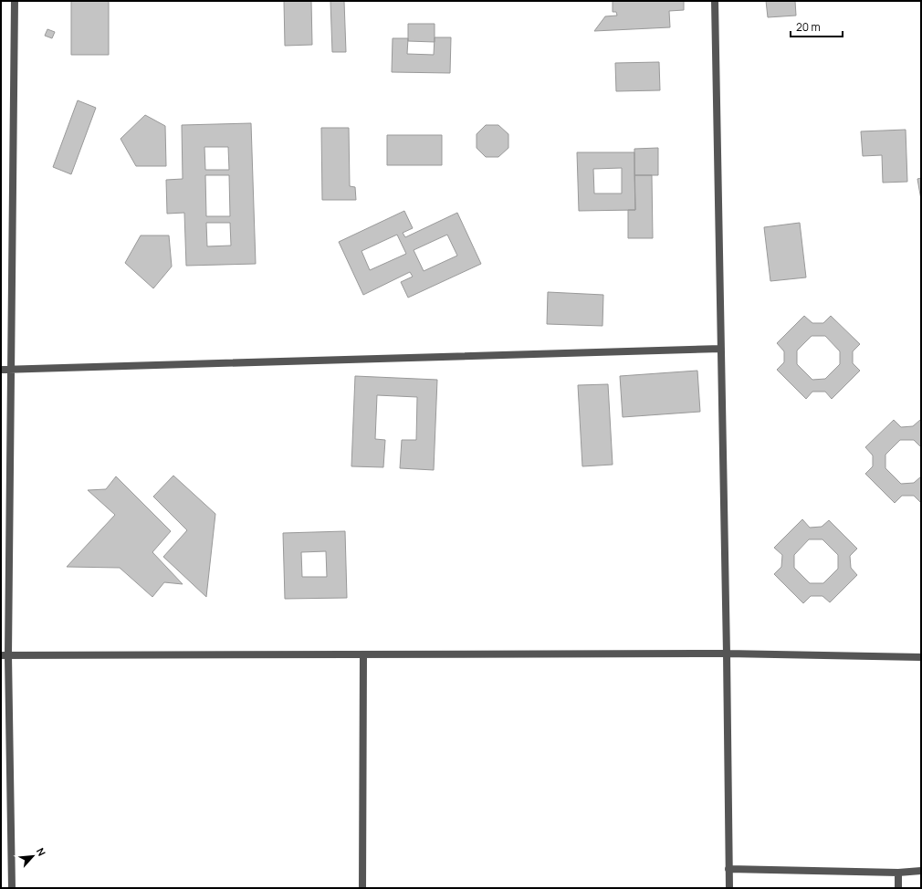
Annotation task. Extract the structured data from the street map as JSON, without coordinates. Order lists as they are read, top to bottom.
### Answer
{
  "scale_bar": "20 m",
  "north": "top right"
}
